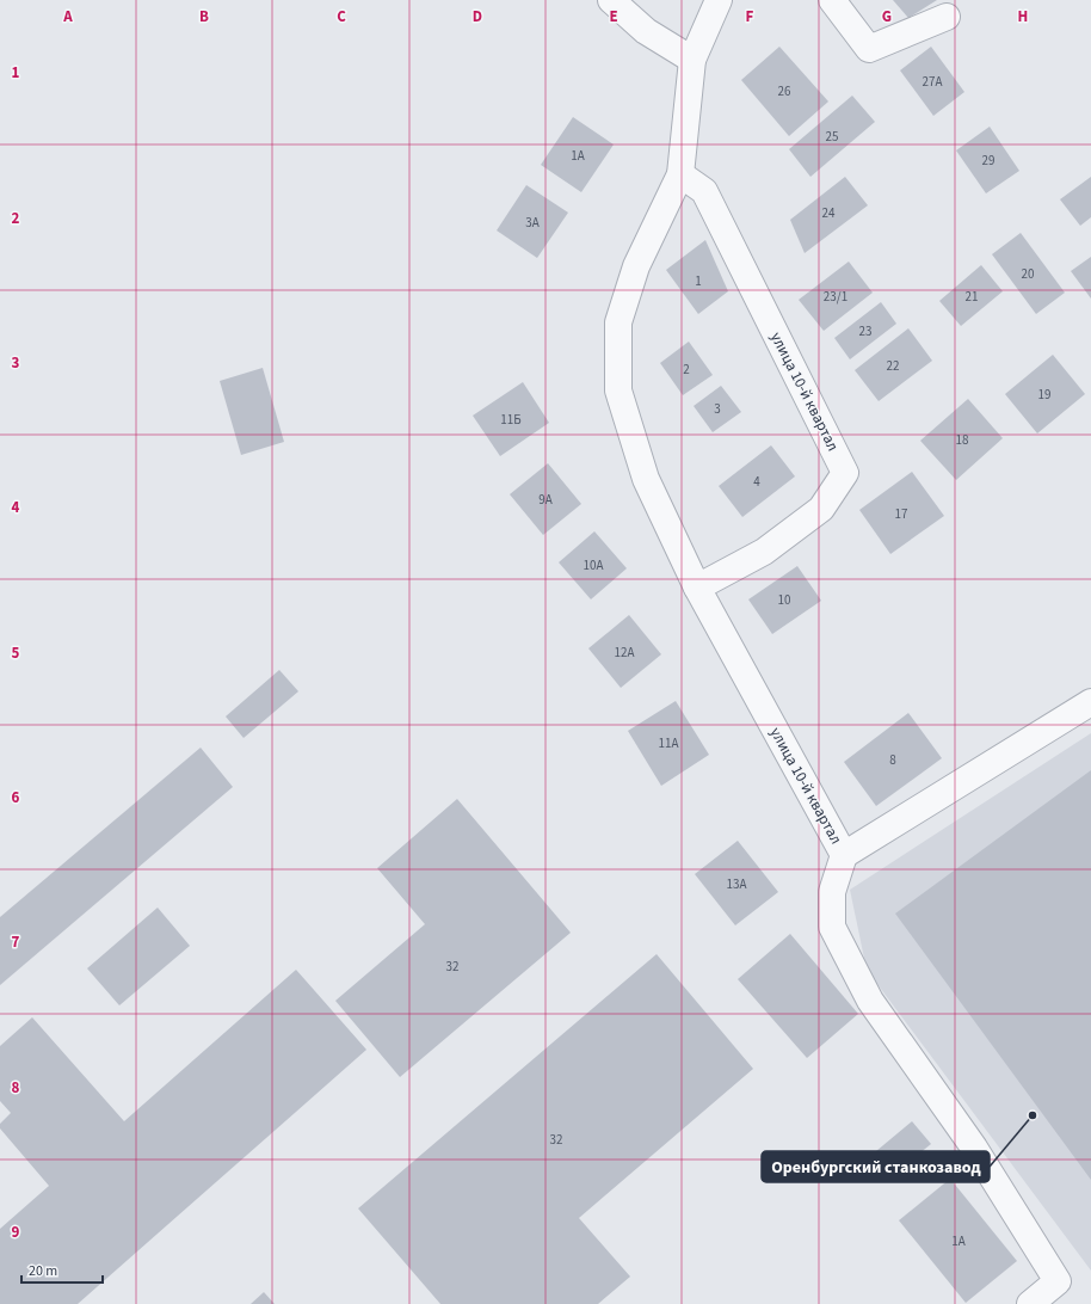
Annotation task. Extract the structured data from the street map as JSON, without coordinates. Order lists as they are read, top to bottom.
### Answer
{
  "streets": {
    "street": ["улица 10-й квартал"]
  },
  "places": ["Оренбургский станкозавод"],
  "house_numbers": [
    "27А",
    "26",
    "25",
    "1А",
    "29",
    "24",
    "3А",
    "20",
    "1",
    "23/1",
    "21",
    "23",
    "22",
    "2",
    "19",
    "3",
    "11Б",
    "18",
    "4",
    "9А",
    "17",
    "10А",
    "10",
    "12А",
    "11А",
    "8",
    "13А",
    "32",
    "32",
    "1А"
  ],
  "scale_bar": "20 m",
  "grid": {
    "columns": [
      "A",
      "B",
      "C",
      "D",
      "E",
      "F",
      "G",
      "H"
    ],
    "rows": [
      "1",
      "2",
      "3",
      "4",
      "5",
      "6",
      "7",
      "8",
      "9"
    ]
  }
}
